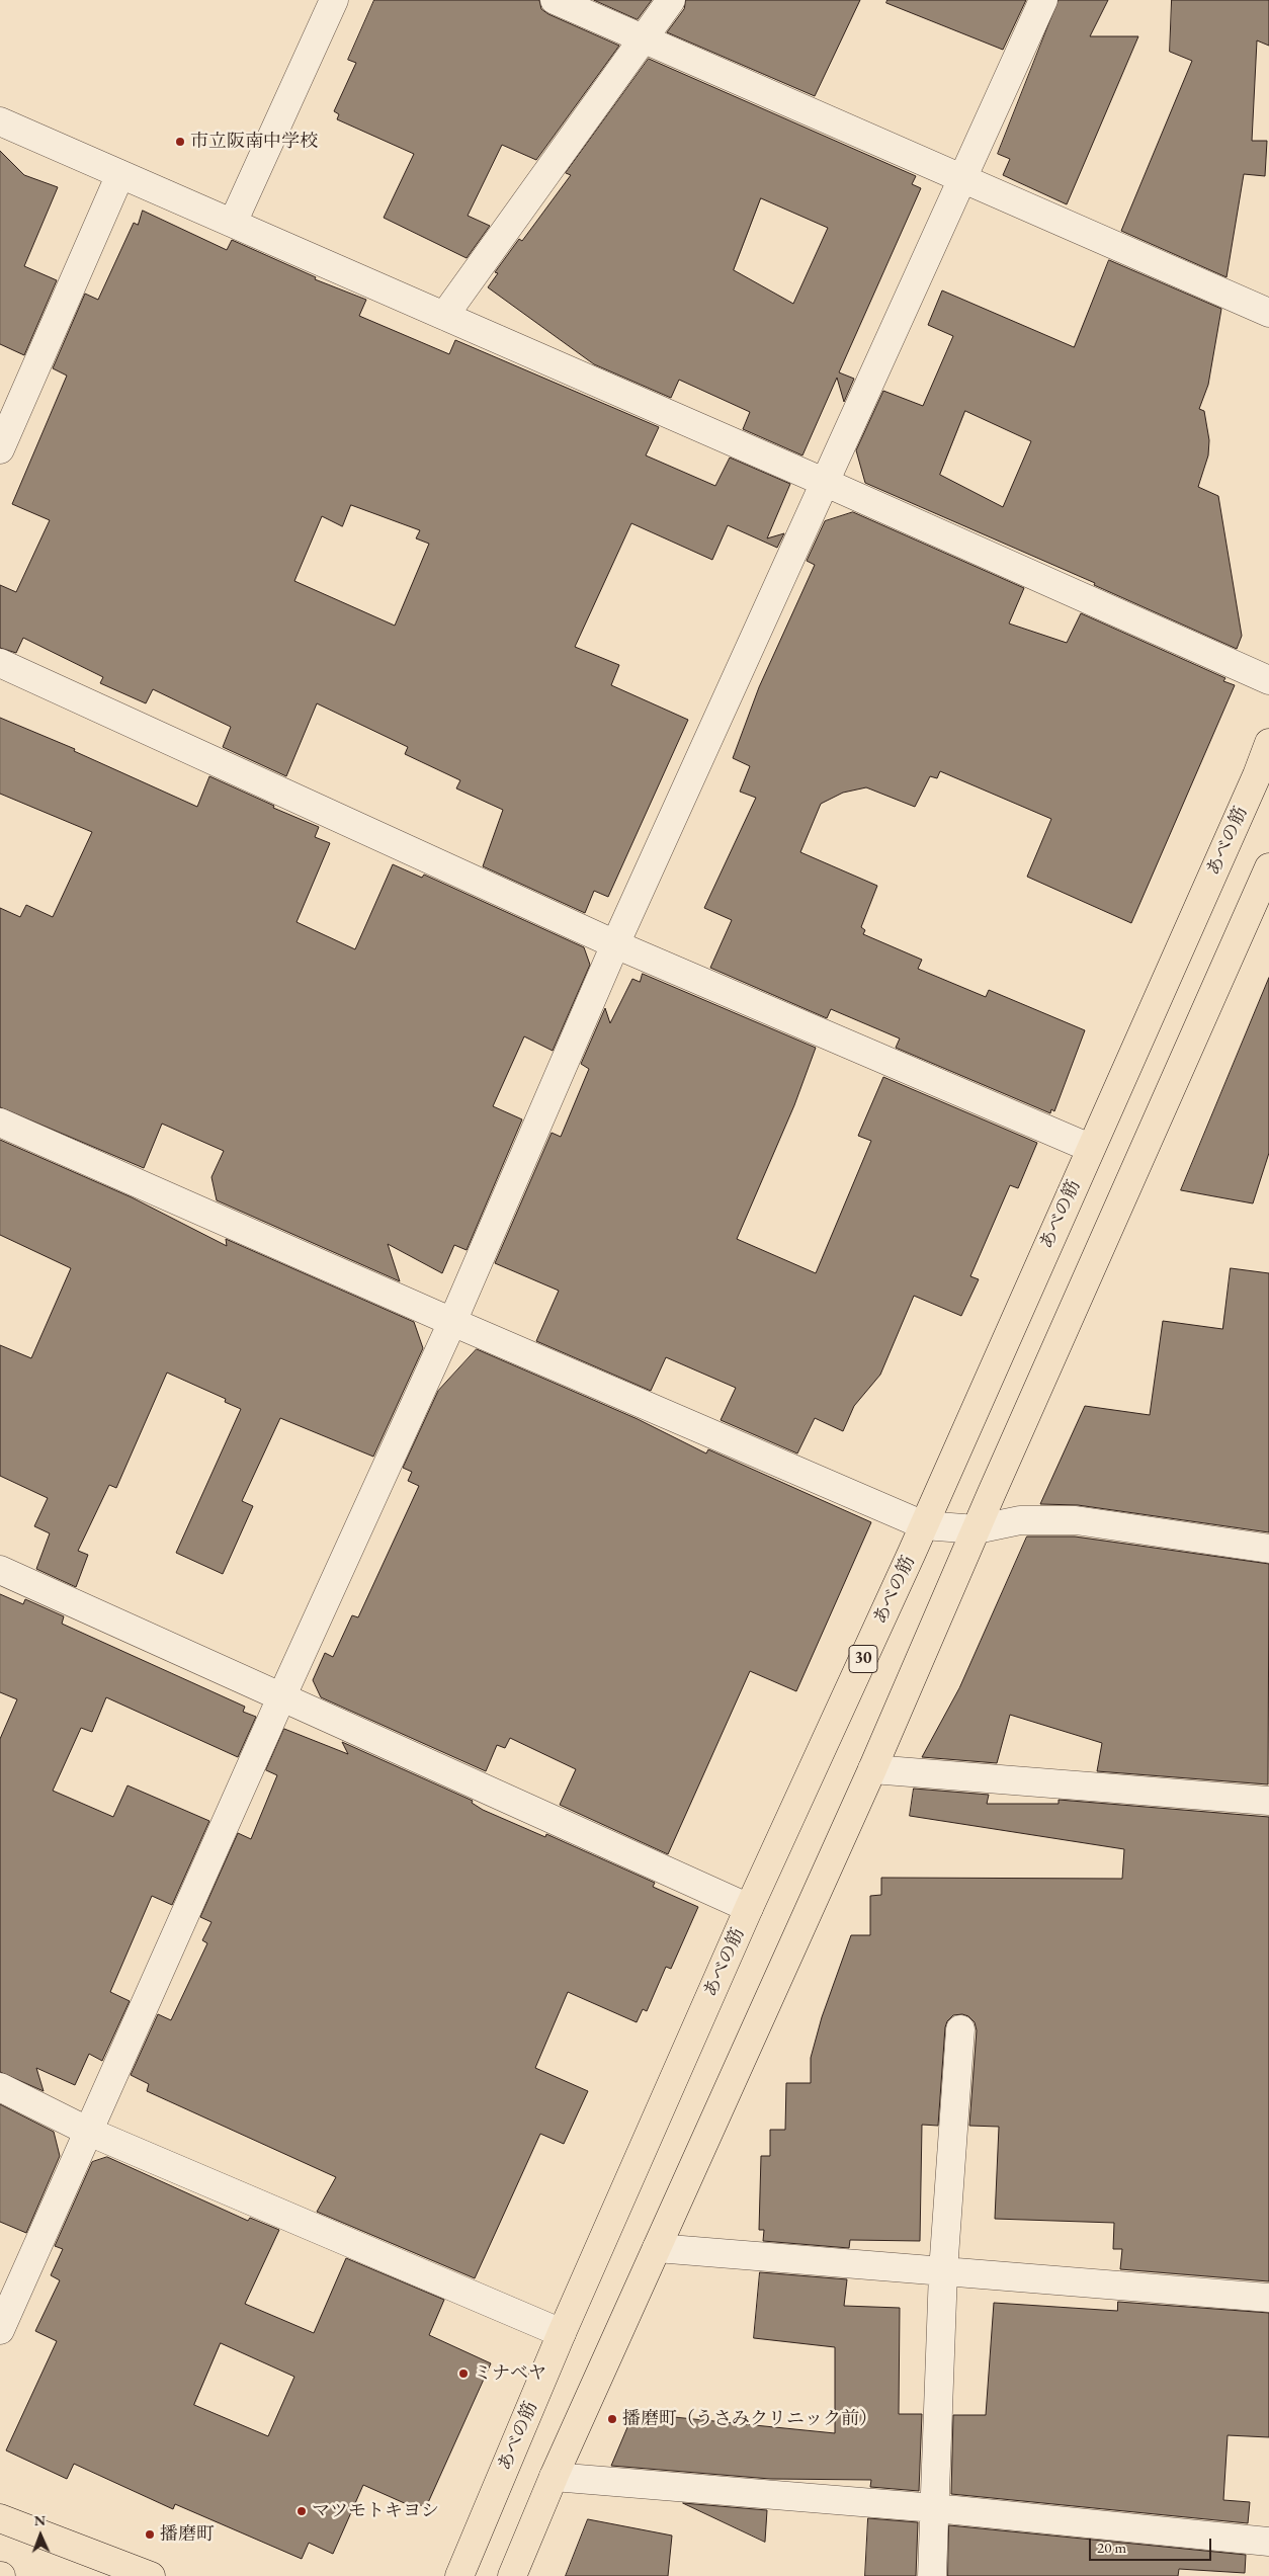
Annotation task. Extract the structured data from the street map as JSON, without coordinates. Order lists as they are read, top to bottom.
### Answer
{
  "streets": {
    "main road": ["あべの筋", "30"]
  },
  "places": [
    "市立阪南中学校",
    "ミナベヤ",
    "播磨町（うさみクリニック前）",
    "マツモトキヨシ",
    "播磨町"
  ],
  "scale_bar": "20 m",
  "north": "top"
}
